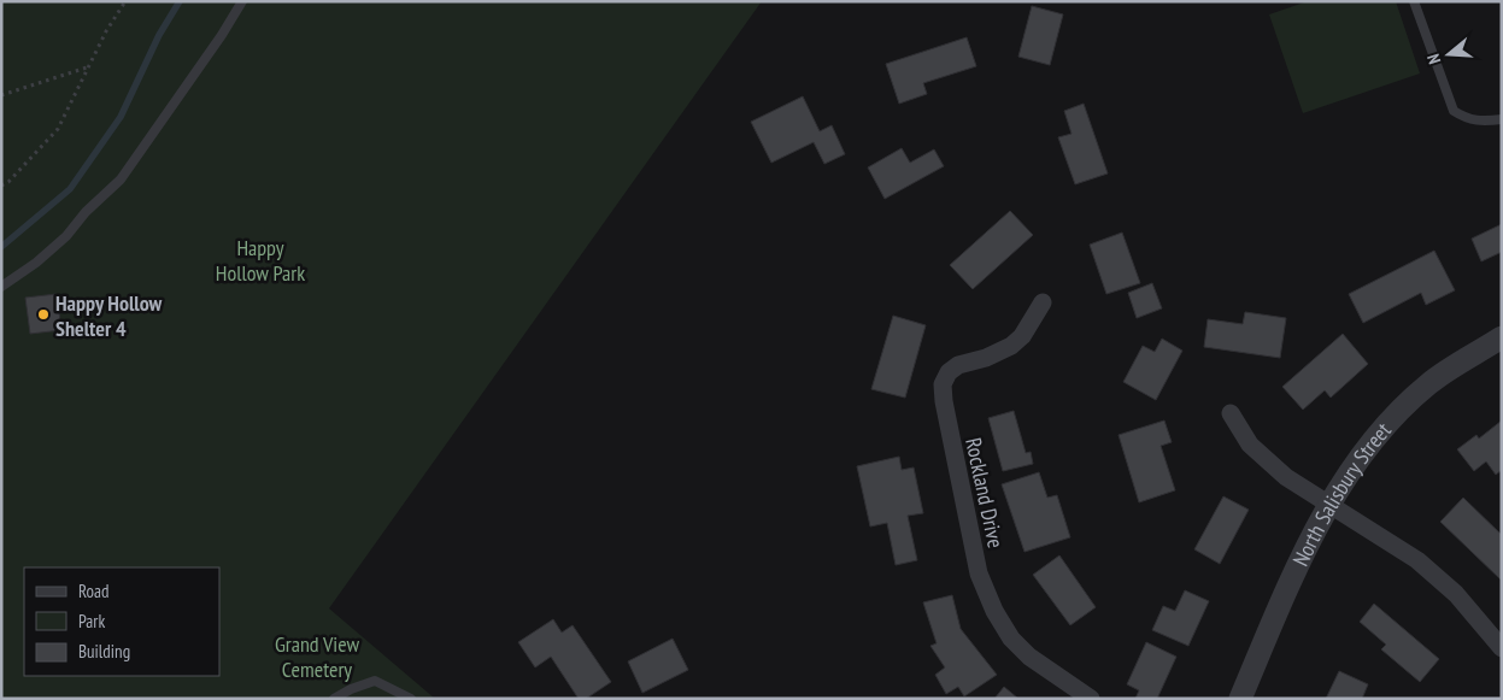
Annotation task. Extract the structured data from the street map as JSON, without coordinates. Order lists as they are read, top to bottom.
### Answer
{
  "streets": {
    "street": ["Rockland Drive", "North Salisbury Street"]
  },
  "parks": ["Happy Hollow Park", "Grand View Cemetery"],
  "places": ["Happy Hollow Shelter 4"],
  "legend": ["Road", "Park", "Building"],
  "north": "left"
}
